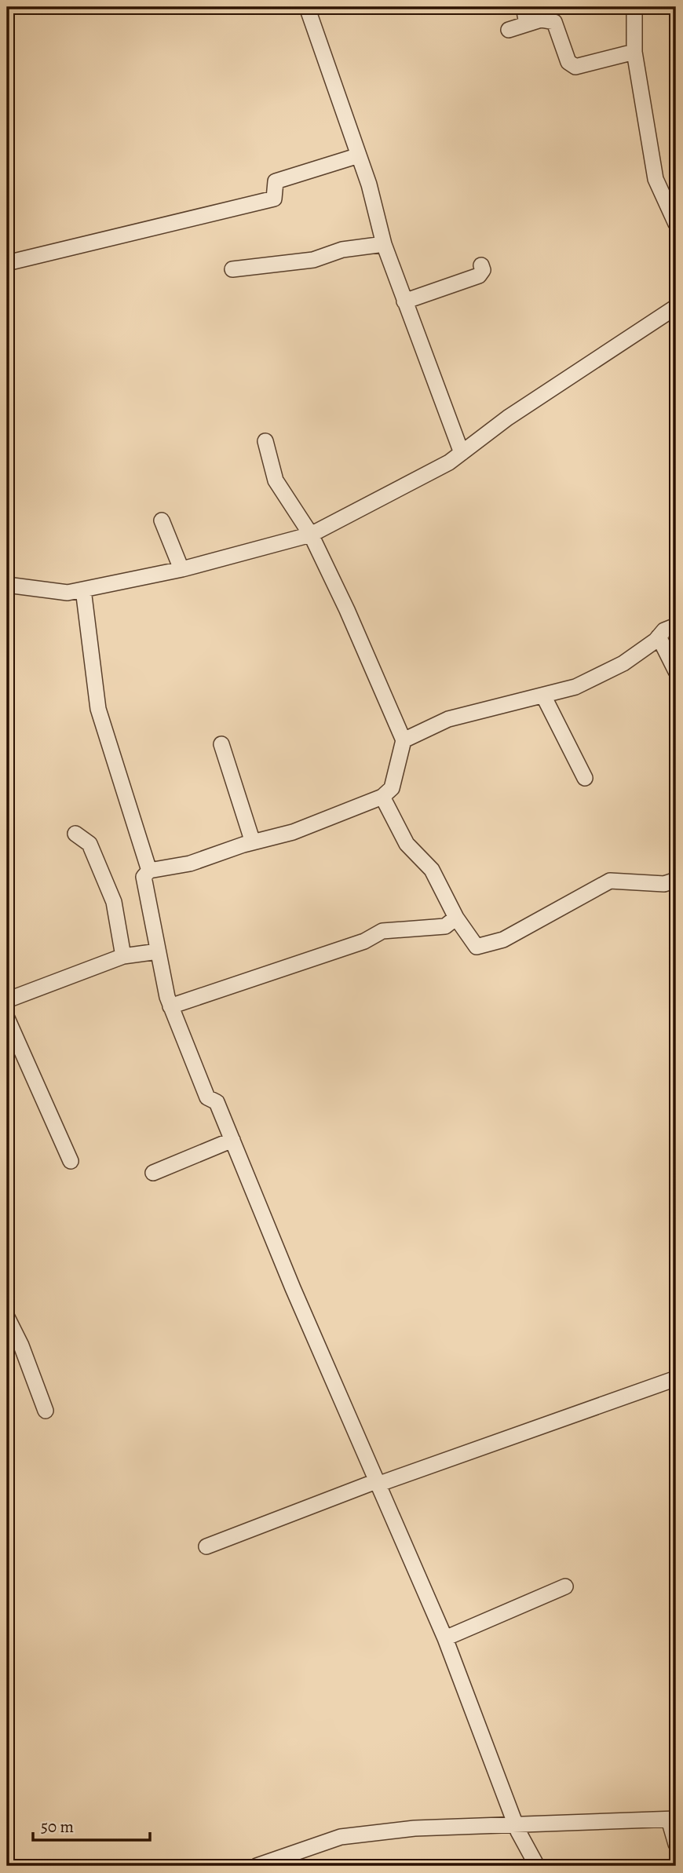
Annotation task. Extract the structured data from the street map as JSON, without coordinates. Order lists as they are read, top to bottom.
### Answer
{
  "scale_bar": "50 m"
}
